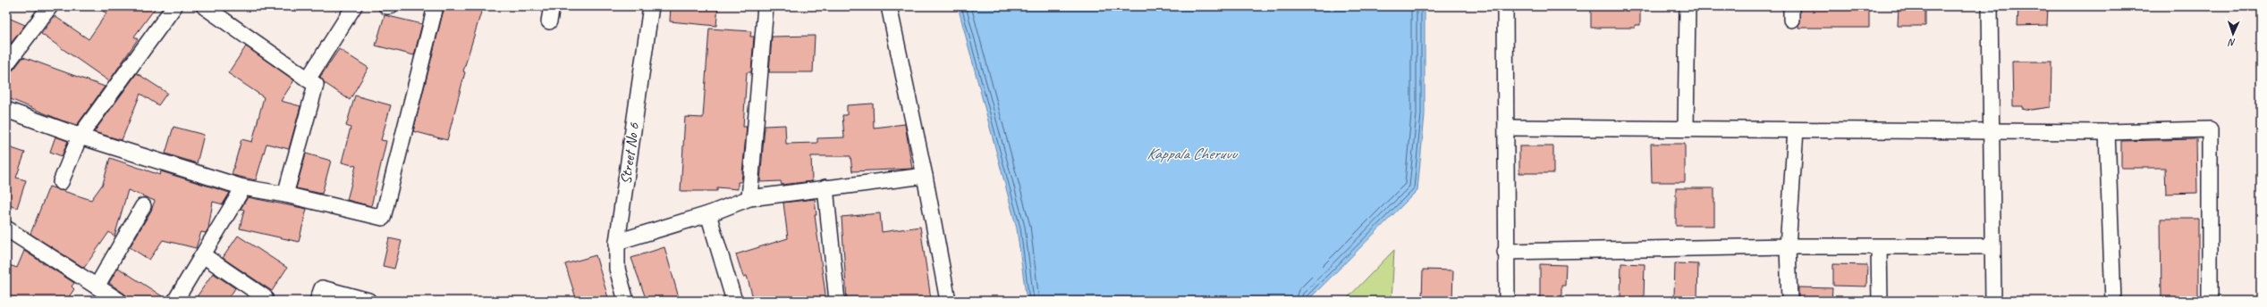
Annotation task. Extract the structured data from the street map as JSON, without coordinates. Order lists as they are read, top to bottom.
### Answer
{
  "streets": {
    "street": ["Street No 6"]
  },
  "water": ["Kappala Cheruvu"],
  "north": "bottom"
}
